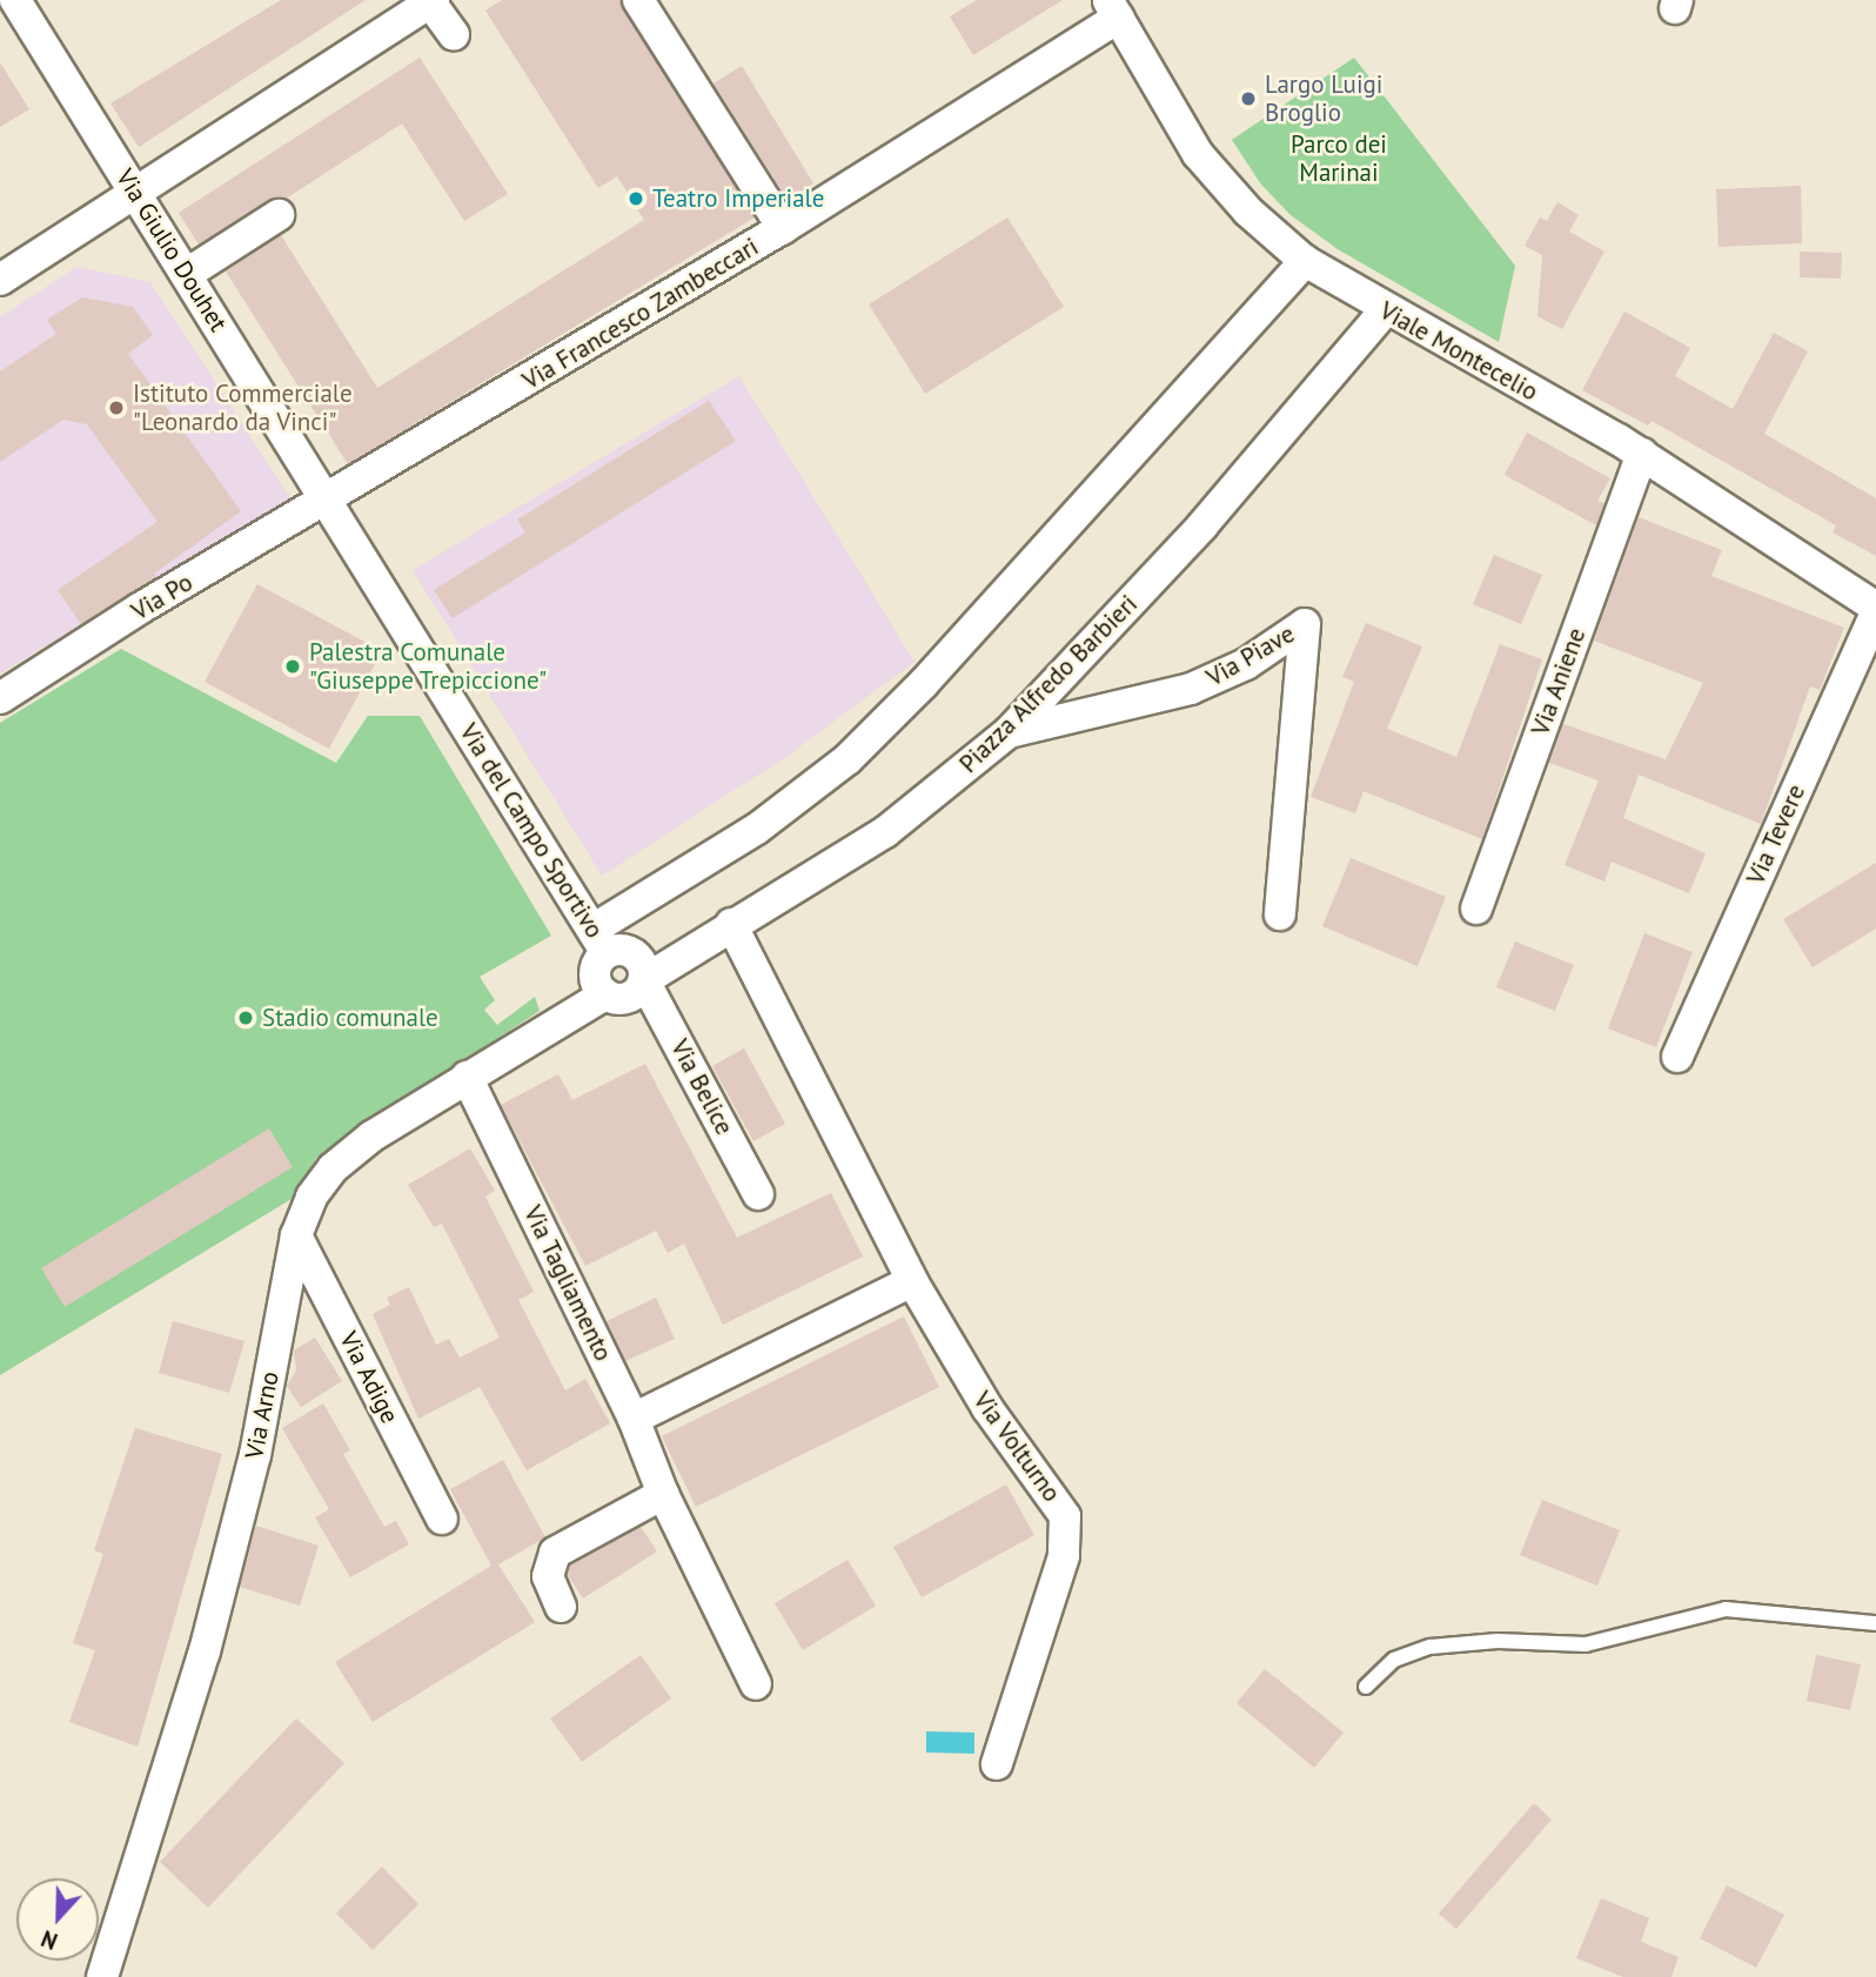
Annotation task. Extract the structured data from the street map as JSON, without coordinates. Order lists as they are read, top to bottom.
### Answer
{
  "streets": {
    "street": [
      "Via Giulio Douhet",
      "Via Francesco Zambeccari",
      "Viale Montecelio",
      "Via Po",
      "Via Piave",
      "Via Aniene",
      "Piazza Alfredo Barbieri",
      "Via del Campo Sportivo",
      "Via Tevere",
      "Via Belice",
      "Via Tagliamento",
      "Via Adige",
      "Via Arno",
      "Via Volturno"
    ]
  },
  "crossings": [
    ["Via Giulio Douhet", "Via Francesco Zambeccari"],
    ["Via Giulio Douhet", "Via Po"],
    ["Via Giulio Douhet", "Via del Campo Sportivo"],
    ["Via Francesco Zambeccari", "Viale Montecelio"],
    ["Via Francesco Zambeccari", "Via Po"],
    ["Via Francesco Zambeccari", "Via del Campo Sportivo"],
    ["Viale Montecelio", "Via Aniene"],
    ["Viale Montecelio", "Piazza Alfredo Barbieri"],
    ["Viale Montecelio", "Via Tevere"],
    ["Via Po", "Via del Campo Sportivo"],
    ["Via Piave", "Piazza Alfredo Barbieri"],
    ["Piazza Alfredo Barbieri", "Via del Campo Sportivo"],
    ["Piazza Alfredo Barbieri", "Via Belice"],
    ["Piazza Alfredo Barbieri", "Via Arno"],
    ["Piazza Alfredo Barbieri", "Via Volturno"],
    ["Via del Campo Sportivo", "Via Belice"],
    ["Via del Campo Sportivo", "Via Arno"],
    ["Via Belice", "Via Arno"],
    ["Via Tagliamento", "Via Arno"],
    ["Via Adige", "Via Arno"]
  ],
  "parks": ["Parco dei Marinai"],
  "places": [
    "Largo Luigi Broglio",
    "Teatro Imperiale",
    "Istituto Commerciale \"Leonardo da Vinci\"",
    "Palestra Comunale \"Giuseppe Trepiccione\"",
    "Stadio comunale"
  ],
  "north": "bottom"
}
